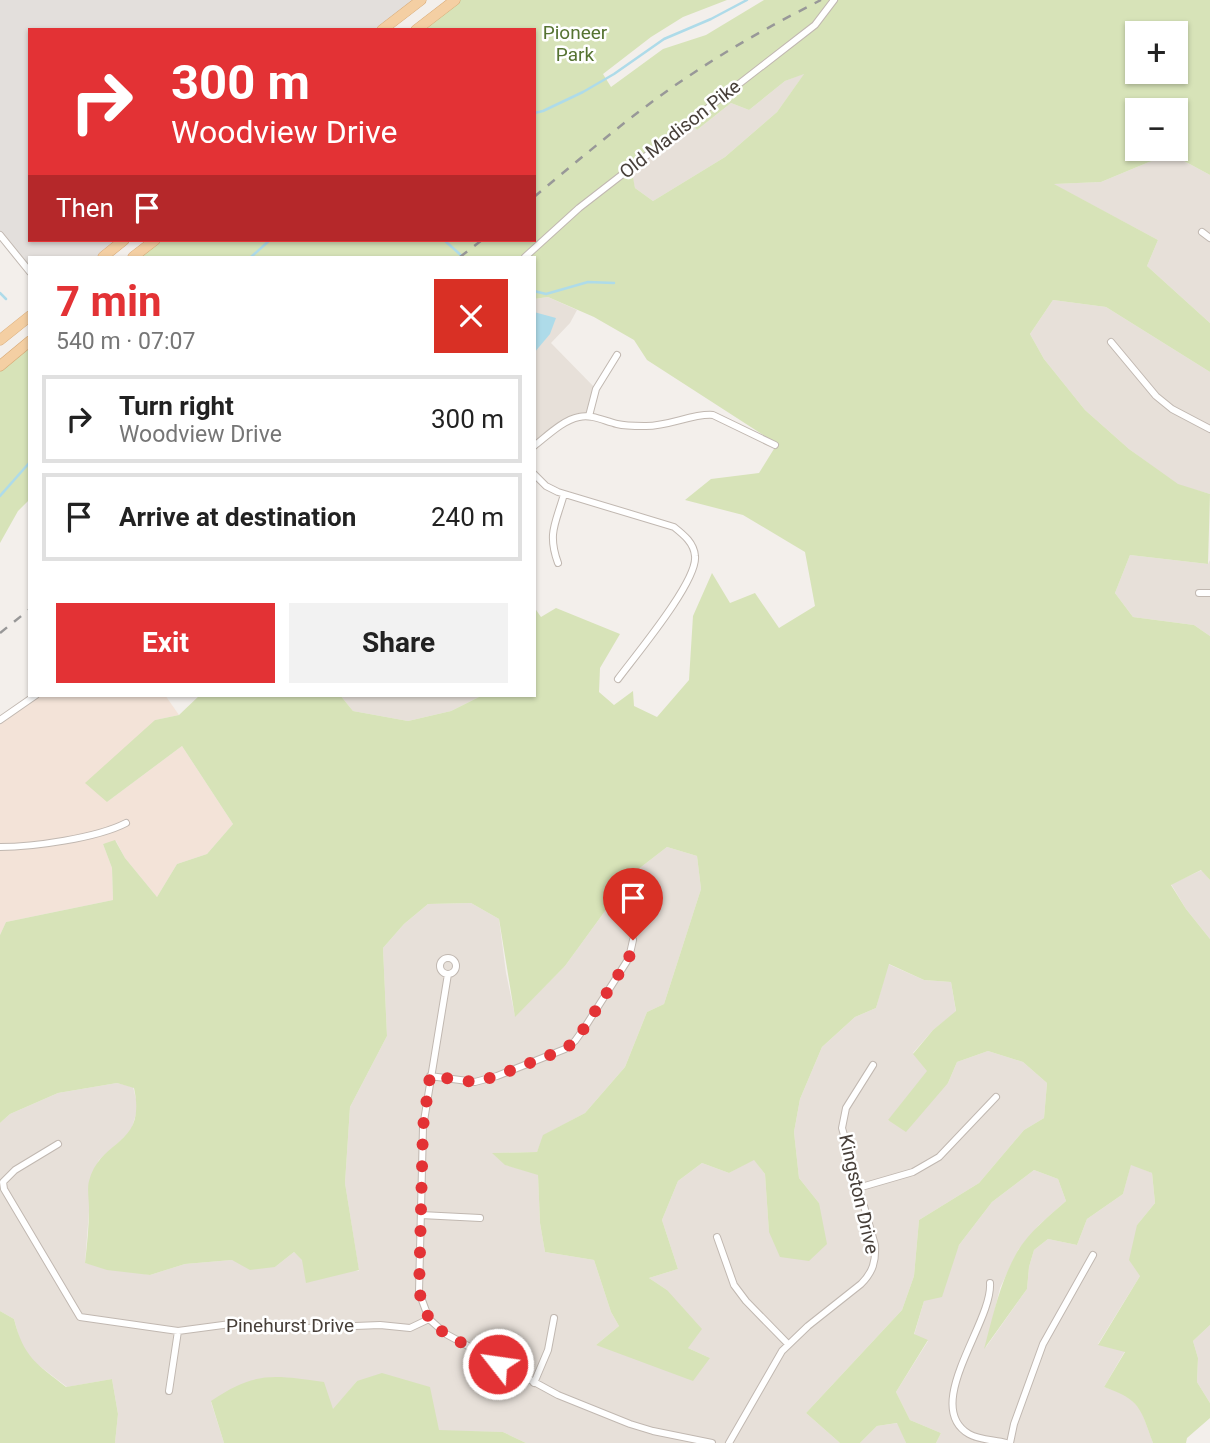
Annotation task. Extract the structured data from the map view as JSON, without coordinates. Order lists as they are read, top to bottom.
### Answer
{
  "streets": {
    "street": ["Old Madison Pike", "Kingston Drive", "Pinehurst Drive"]
  },
  "parks": ["Pioneer Park"],
  "page": {
    "map_buttons": ["+", "−"],
    "turn": ["300 m", "Woodview Drive"],
    "then": "Then",
    "heading": ["7 min", "540 m · 07:07"],
    "list": [
      {
        "name": "Turn right",
        "note": "Woodview Drive",
        "value": "300 m"
      },
      {
        "name": "Arrive at destination",
        "value": "240 m"
      }
    ],
    "buttons": ["Exit", "Share"]
  }
}
